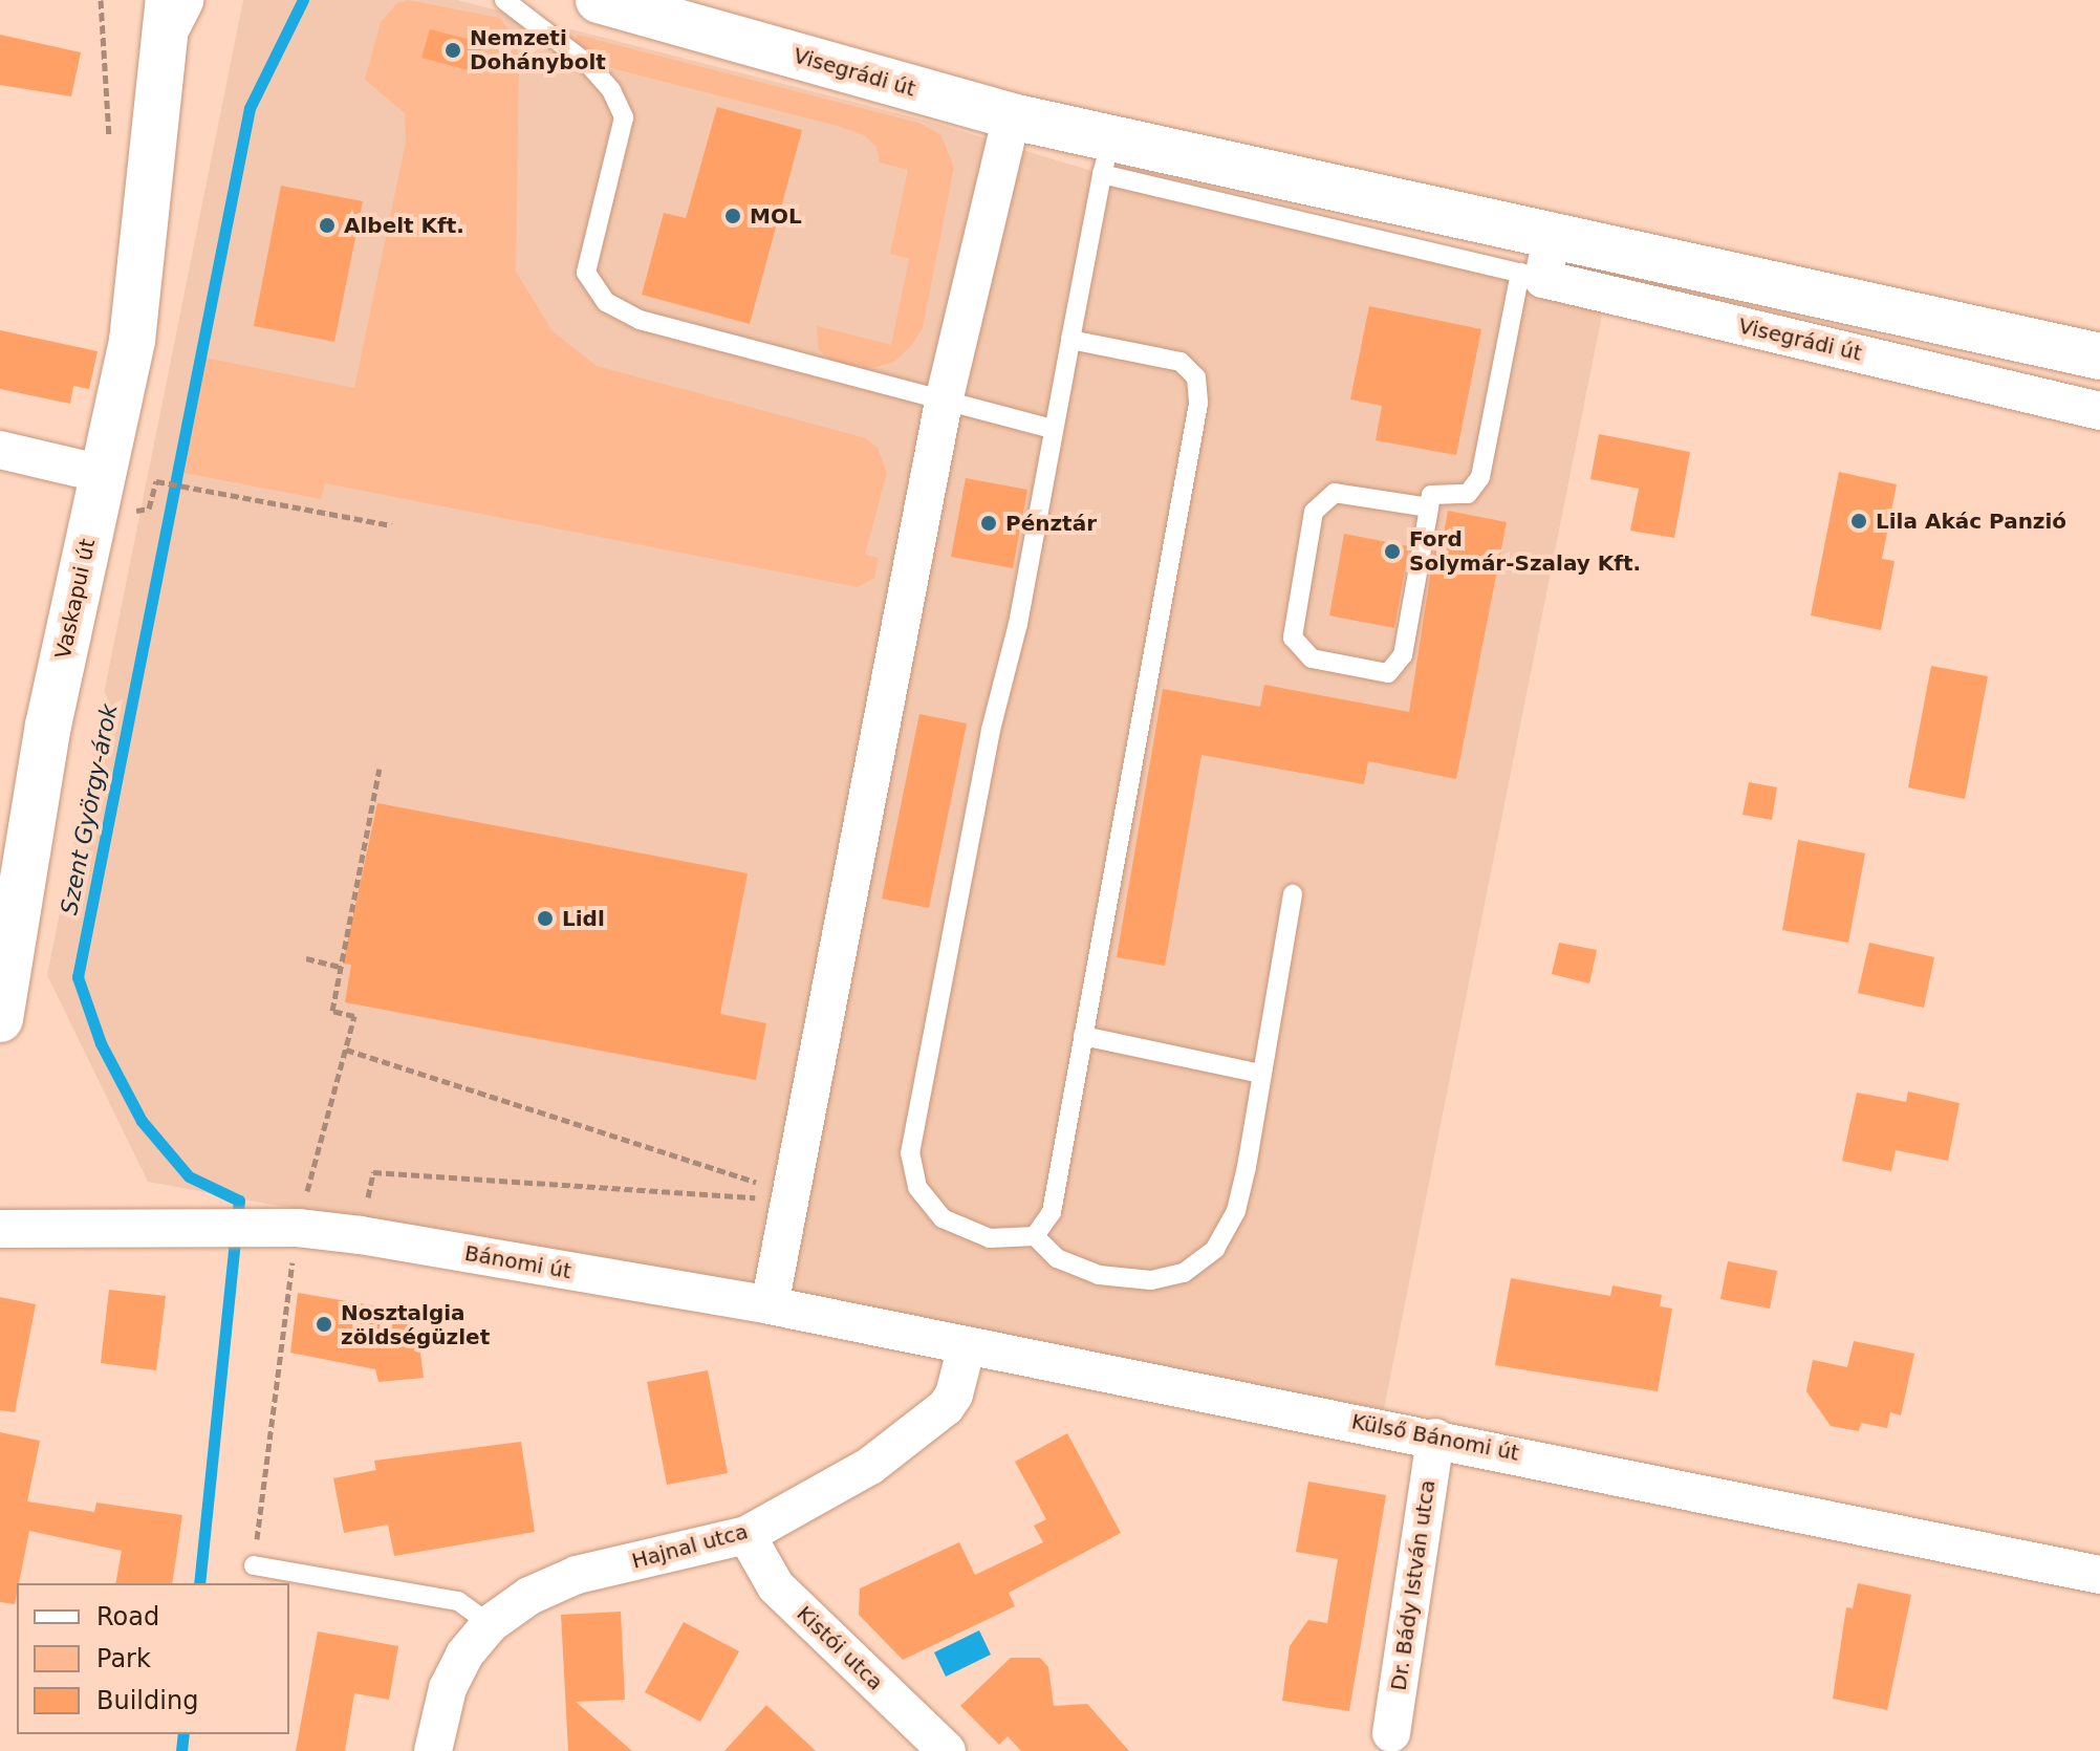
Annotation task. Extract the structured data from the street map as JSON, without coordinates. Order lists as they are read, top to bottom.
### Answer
{
  "streets": {
    "main road": ["Visegrádi út", "Vaskapui út"],
    "street": [
      "Bánomi út",
      "Külső Bánomi út",
      "Hajnal utca",
      "Dr. Bády István utca",
      "Kistói utca"
    ]
  },
  "crossings": [
    ["Bánomi út", "Külső Bánomi út"],
    ["Külső Bánomi út", "Hajnal utca"],
    ["Külső Bánomi út", "Dr. Bády István utca"],
    ["Hajnal utca", "Kistói utca"]
  ],
  "water": ["Szent György-árok"],
  "places": [
    "Nemzeti Dohánybolt",
    "MOL",
    "Albelt Kft.",
    "Lila Akác Panzió",
    "Pénztár",
    "Ford Solymár-Szalay Kft.",
    "Lidl",
    "Nosztalgia zöldségüzlet"
  ],
  "legend": ["Road", "Park", "Building"]
}
